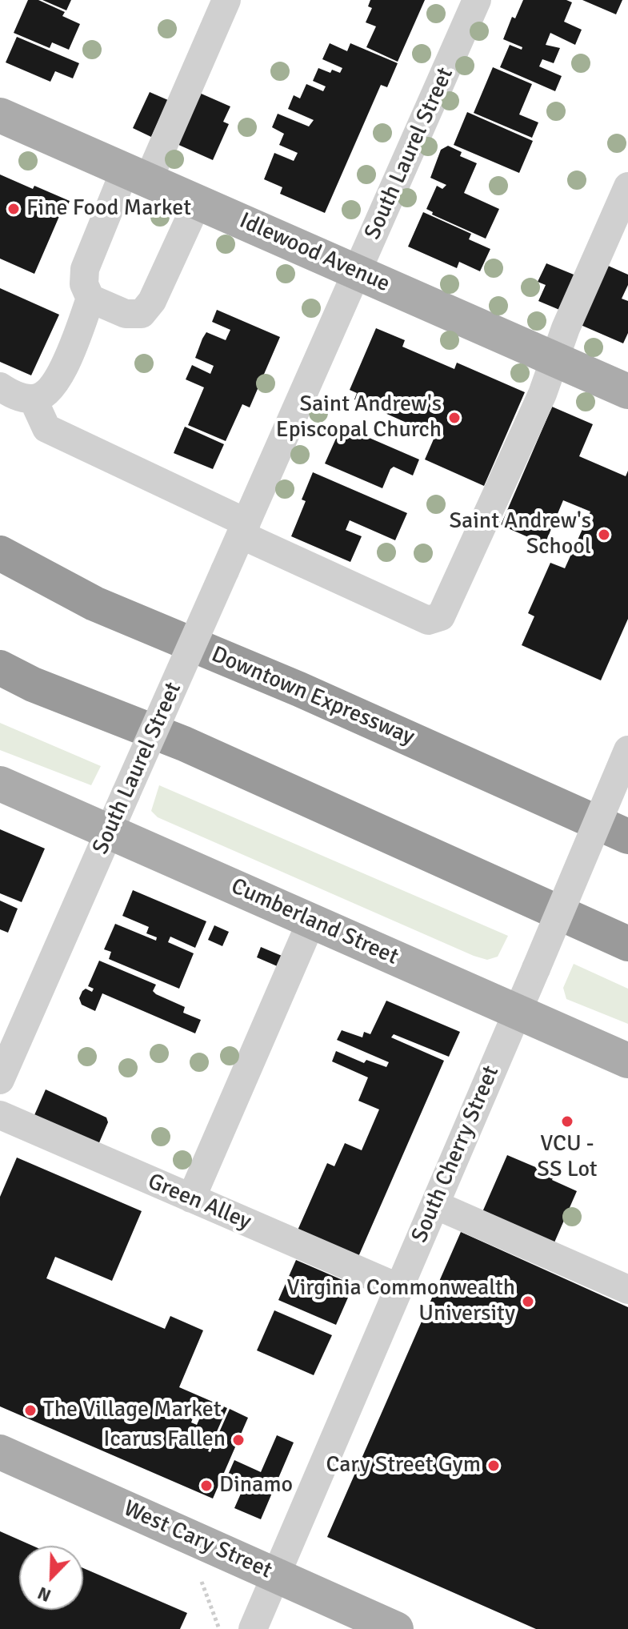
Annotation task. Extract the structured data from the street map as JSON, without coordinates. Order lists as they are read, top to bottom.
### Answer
{
  "streets": {
    "highway": ["Downtown Expressway"],
    "main road": ["Idlewood Avenue", "Cumberland Street", "West Cary Street"],
    "street": ["South Laurel Street", "South Cherry Street", "Green Alley"]
  },
  "crossings": [
    ["South Laurel Street", "Idlewood Avenue"],
    ["South Laurel Street", "Cumberland Street"],
    ["Cumberland Street", "South Cherry Street"],
    ["South Cherry Street", "Green Alley"],
    ["South Cherry Street", "West Cary Street"]
  ],
  "places": [
    "Fine Food Market",
    "Saint Andrew's Episcopal Church",
    "Saint Andrew's School",
    "VCU - SS Lot",
    "Virginia Commonwealth University",
    "The Village Market",
    "Icarus Fallen",
    "Cary Street Gym",
    "Dinamo"
  ],
  "north": "bottom left"
}
